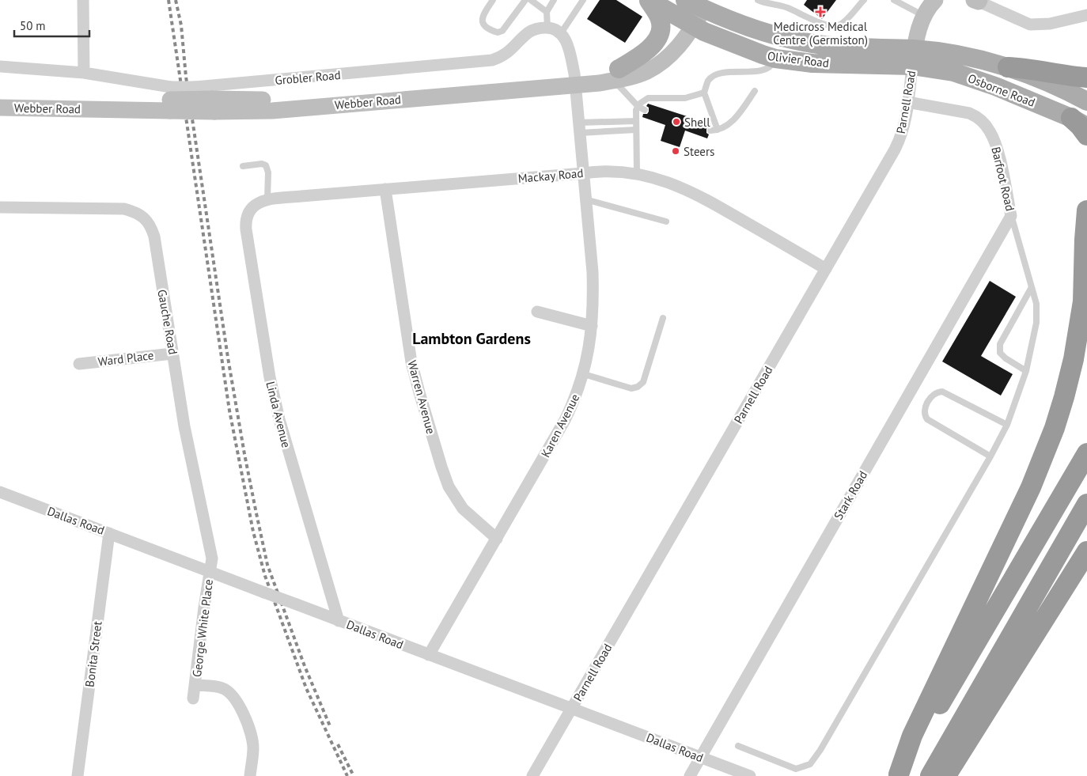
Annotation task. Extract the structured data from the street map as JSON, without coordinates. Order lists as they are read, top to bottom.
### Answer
{
  "streets": {
    "main road": [
      "Olivier Road",
      "Osborne Road",
      "Webber Road",
      "Parnell Road"
    ],
    "street": [
      "Grobler Road",
      "Mackay Road",
      "Barfoot Road",
      "Gauche Road",
      "Ward Place",
      "Warren Avenue",
      "Linda Avenue",
      "Karen Avenue",
      "Stark Road",
      "Dallas Road",
      "George White Place",
      "Bonita Street"
    ]
  },
  "crossings": [
    ["Olivier Road", "Osborne Road"],
    ["Olivier Road", "Webber Road"],
    ["Olivier Road", "Parnell Road"],
    ["Grobler Road", "Webber Road"],
    ["Osborne Road", "Parnell Road"],
    ["Webber Road", "Karen Avenue"],
    ["Parnell Road", "Mackay Road"],
    ["Parnell Road", "Barfoot Road"],
    ["Parnell Road", "Dallas Road"],
    ["Mackay Road", "Warren Avenue"],
    ["Mackay Road", "Linda Avenue"],
    ["Mackay Road", "Karen Avenue"],
    ["Barfoot Road", "Stark Road"],
    ["Gauche Road", "Ward Place"],
    ["Gauche Road", "Dallas Road"],
    ["Gauche Road", "George White Place"],
    ["Warren Avenue", "Karen Avenue"],
    ["Linda Avenue", "Dallas Road"],
    ["Karen Avenue", "Dallas Road"],
    ["Stark Road", "Dallas Road"],
    ["Dallas Road", "George White Place"],
    ["Dallas Road", "Bonita Street"]
  ],
  "districts": ["Lambton Gardens"],
  "places": {
    "health": ["Medicross Medical Centre (Germiston)"],
    "other": ["Shell", "Steers"]
  },
  "scale_bar": "50 m"
}
